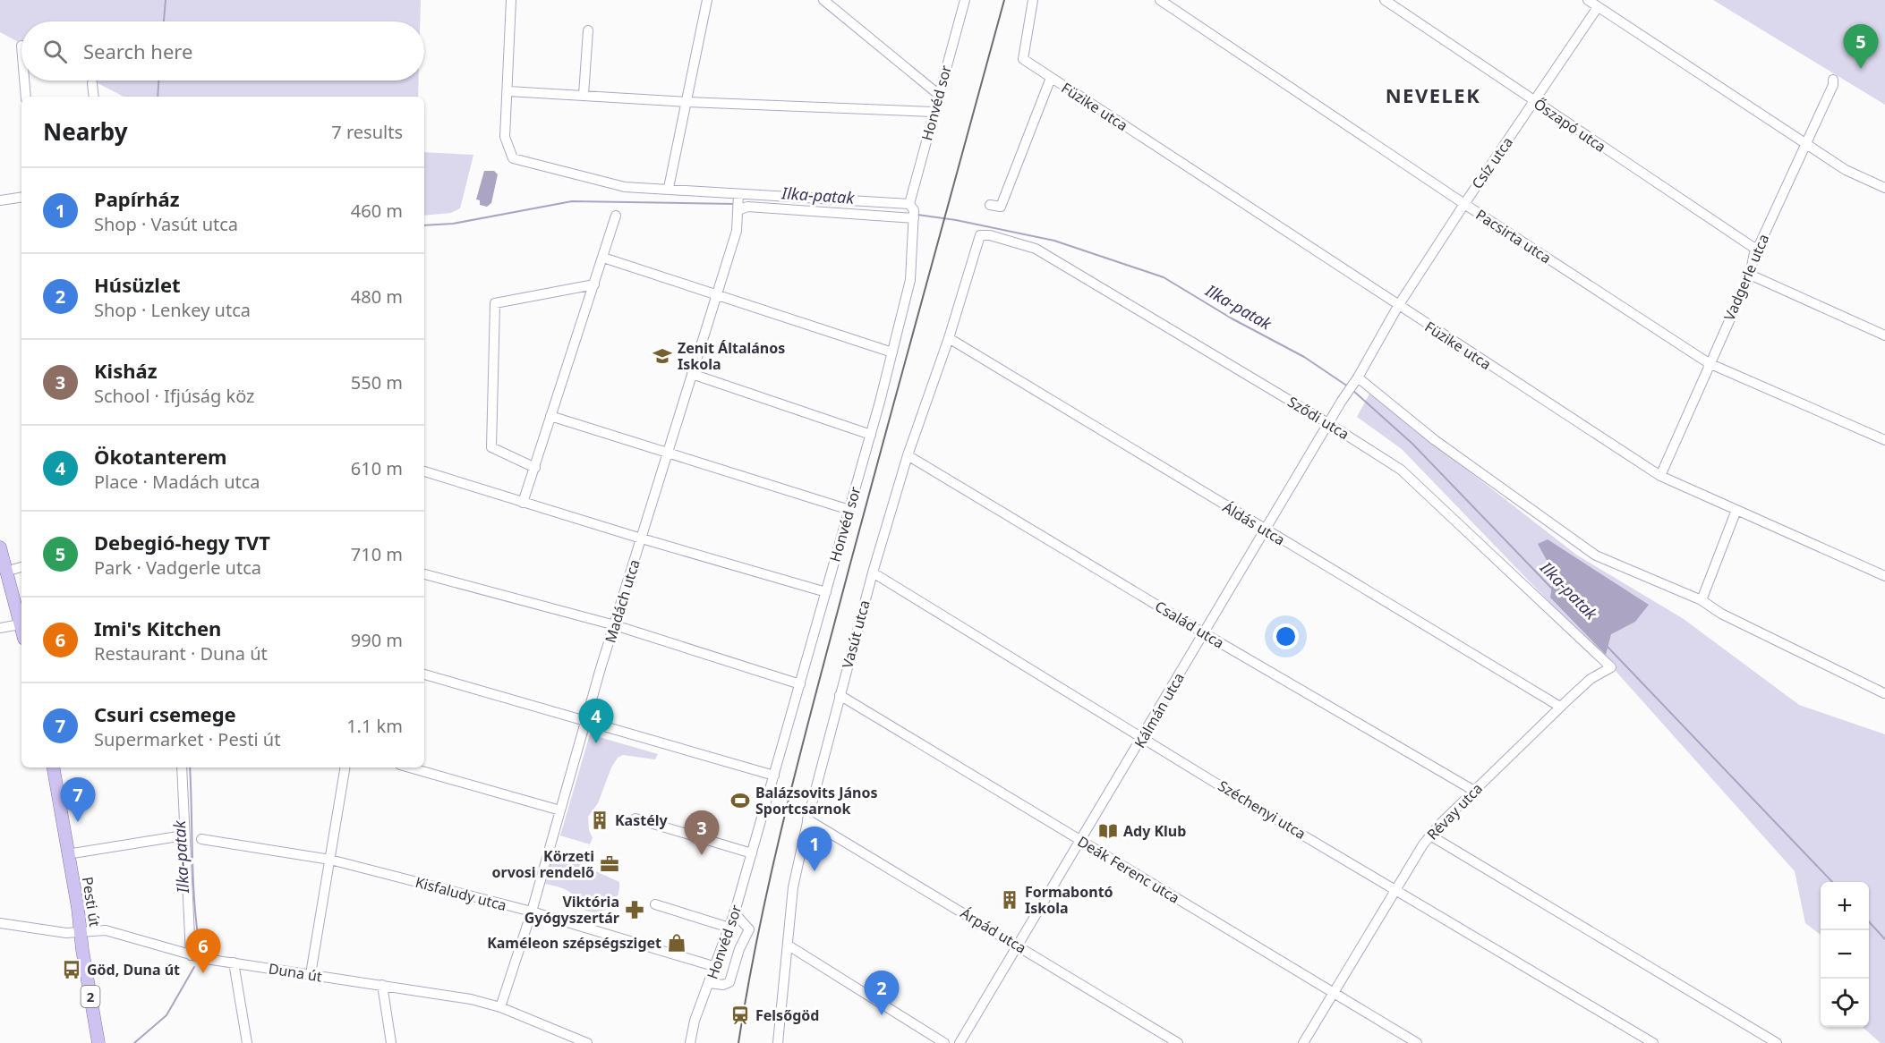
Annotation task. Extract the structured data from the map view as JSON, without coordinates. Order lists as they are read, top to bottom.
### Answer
{
  "streets": {
    "main road": ["Pesti út", "2"],
    "street": [
      "Honvéd sor",
      "Füzike utca",
      "Őszapó utca",
      "Csíz utca",
      "Pacsirta utca",
      "Vadgerle utca",
      "Sződi utca",
      "Áldás utca",
      "Madách utca",
      "Család utca",
      "Vasút utca",
      "Kálmán utca",
      "Széchenyi utca",
      "Révay utca",
      "Deák Ferenc utca",
      "Kisfaludy utca",
      "Árpád utca",
      "Duna út"
    ]
  },
  "crossings": [
    ["Honvéd sor", "Kisfaludy utca"],
    ["Füzike utca", "Csíz utca"],
    ["Füzike utca", "Vadgerle utca"],
    ["Őszapó utca", "Csíz utca"],
    ["Őszapó utca", "Vadgerle utca"],
    ["Csíz utca", "Pacsirta utca"],
    ["Csíz utca", "Kálmán utca"],
    ["Pacsirta utca", "Vadgerle utca"],
    ["Sződi utca", "Vasút utca"],
    ["Sződi utca", "Kálmán utca"],
    ["Sződi utca", "Révay utca"],
    ["Áldás utca", "Vasút utca"],
    ["Áldás utca", "Kálmán utca"],
    ["Áldás utca", "Révay utca"],
    ["Madách utca", "Kisfaludy utca"],
    ["Madách utca", "Duna út"],
    ["Család utca", "Vasút utca"],
    ["Család utca", "Kálmán utca"],
    ["Család utca", "Révay utca"],
    ["Vasút utca", "Széchenyi utca"],
    ["Vasút utca", "Deák Ferenc utca"],
    ["Vasút utca", "Árpád utca"],
    ["Kálmán utca", "Széchenyi utca"],
    ["Kálmán utca", "Deák Ferenc utca"],
    ["Kálmán utca", "Árpád utca"],
    ["Széchenyi utca", "Révay utca"],
    ["Révay utca", "Deák Ferenc utca"],
    ["Pesti út", "Duna út"]
  ],
  "districts": ["NEVELEK"],
  "water": ["Ilka-patak"],
  "places": {
    "school or university": ["Zenit Általános Iskola"],
    "sports": ["Balázsovits János Sportcsarnok"],
    "building": ["Kastély", "Formabontó Iskola"],
    "library": ["Ady Klub"],
    "office": ["Körzeti orvosi rendelő"],
    "pharmacy": ["Viktória Gyógyszertár"],
    "shop": ["Kaméleon szépségsziget"],
    "bus stop": ["Göd, Duna út"],
    "station": ["Felsőgöd"]
  },
  "page": {
    "search": "Search here",
    "pins": [
      "5",
      "4",
      "7",
      "3",
      "1",
      "6",
      "2"
    ],
    "heading": ["Nearby", "7 results"],
    "list": [
      {
        "mark": "1",
        "name": "Papírház",
        "note": "Shop · Vasút utca",
        "value": "460 m"
      },
      {
        "mark": "2",
        "name": "Húsüzlet",
        "note": "Shop · Lenkey utca",
        "value": "480 m"
      },
      {
        "mark": "3",
        "name": "Kisház",
        "note": "School · Ifjúság köz",
        "value": "550 m"
      },
      {
        "mark": "4",
        "name": "Ökotanterem",
        "note": "Place · Madách utca",
        "value": "610 m"
      },
      {
        "mark": "5",
        "name": "Debegió-hegy TVT",
        "note": "Park · Vadgerle utca",
        "value": "710 m"
      },
      {
        "mark": "6",
        "name": "Imi's Kitchen",
        "note": "Restaurant · Duna út",
        "value": "990 m"
      },
      {
        "mark": "7",
        "name": "Csuri csemege",
        "note": "Supermarket · Pesti út",
        "value": "1.1 km"
      }
    ],
    "map_buttons": ["+", "−"]
  }
}
